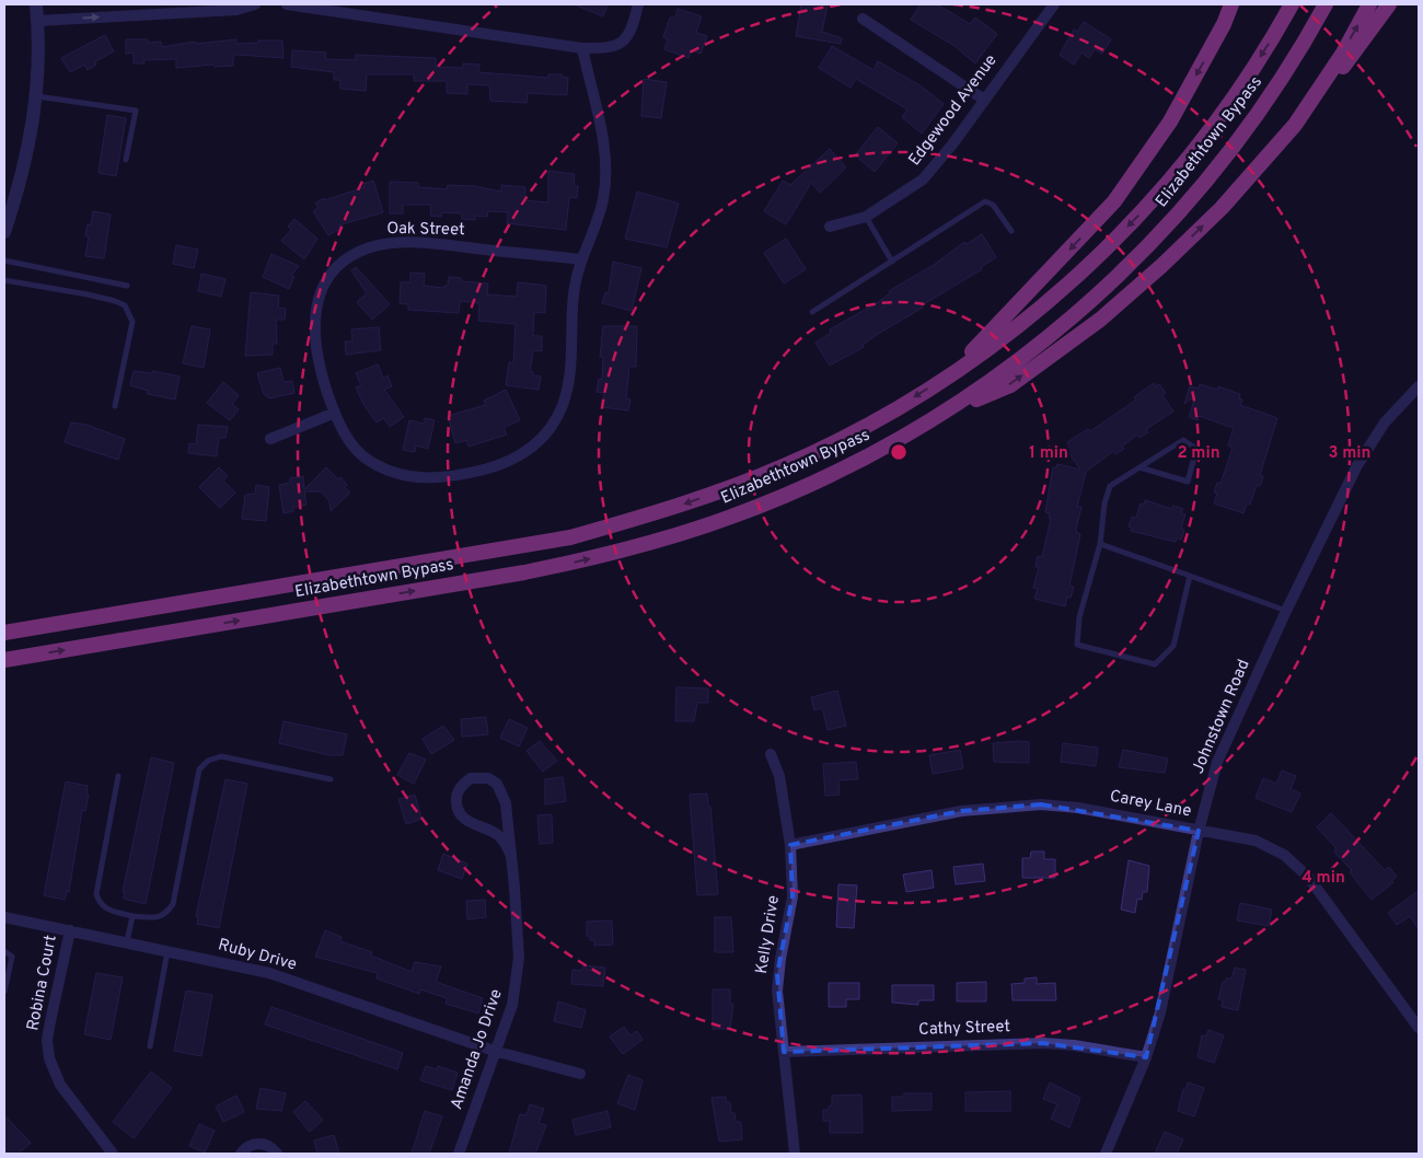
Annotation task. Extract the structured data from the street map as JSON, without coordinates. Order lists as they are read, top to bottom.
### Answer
{
  "streets": {
    "highway": ["Elizabethtown Bypass"],
    "street": [
      "Edgewood Avenue",
      "Oak Street",
      "Johnstown Road",
      "Carey Lane",
      "Kelly Drive",
      "Ruby Drive",
      "Robina Court",
      "Cathy Street",
      "Amanda Jo Drive"
    ]
  },
  "crossings": [
    ["Johnstown Road", "Carey Lane"],
    ["Johnstown Road", "Cathy Street"],
    ["Carey Lane", "Kelly Drive"],
    ["Kelly Drive", "Cathy Street"],
    ["Ruby Drive", "Robina Court"],
    ["Ruby Drive", "Amanda Jo Drive"]
  ],
  "rings": [
    "1 min",
    "2 min",
    "3 min",
    "4 min"
  ]
}
